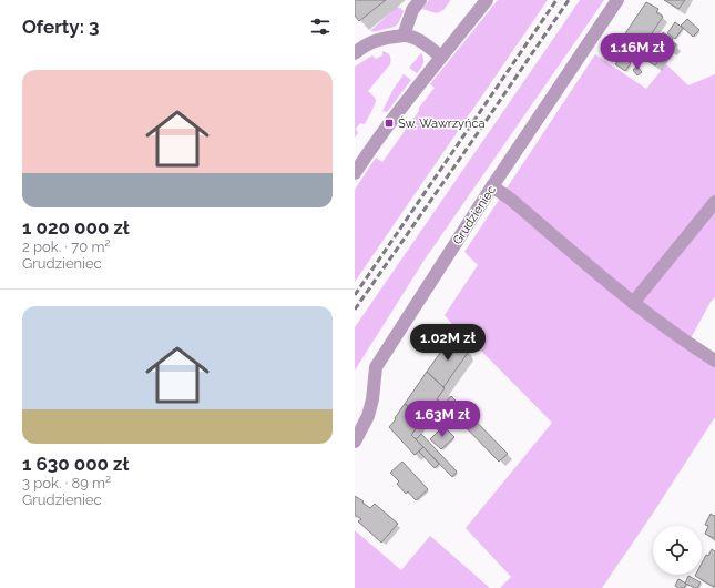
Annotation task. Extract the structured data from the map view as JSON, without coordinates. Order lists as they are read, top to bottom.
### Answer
{
  "streets": {
    "street": ["Grudzieniec"]
  },
  "places": {
    "transit": ["Św. Wawrzyńca"]
  },
  "page": {
    "heading": "Oferty: 3",
    "price": ["1.16M zł", "1.02M zł", "1.63M zł"],
    "list": [
      {
        "name": "1 020 000 zł",
        "note": "2 pok. · 70 m² · Grudzieniec"
      },
      {
        "name": "1 630 000 zł",
        "note": "3 pok. · 89 m² · Grudzieniec"
      }
    ]
  }
}
